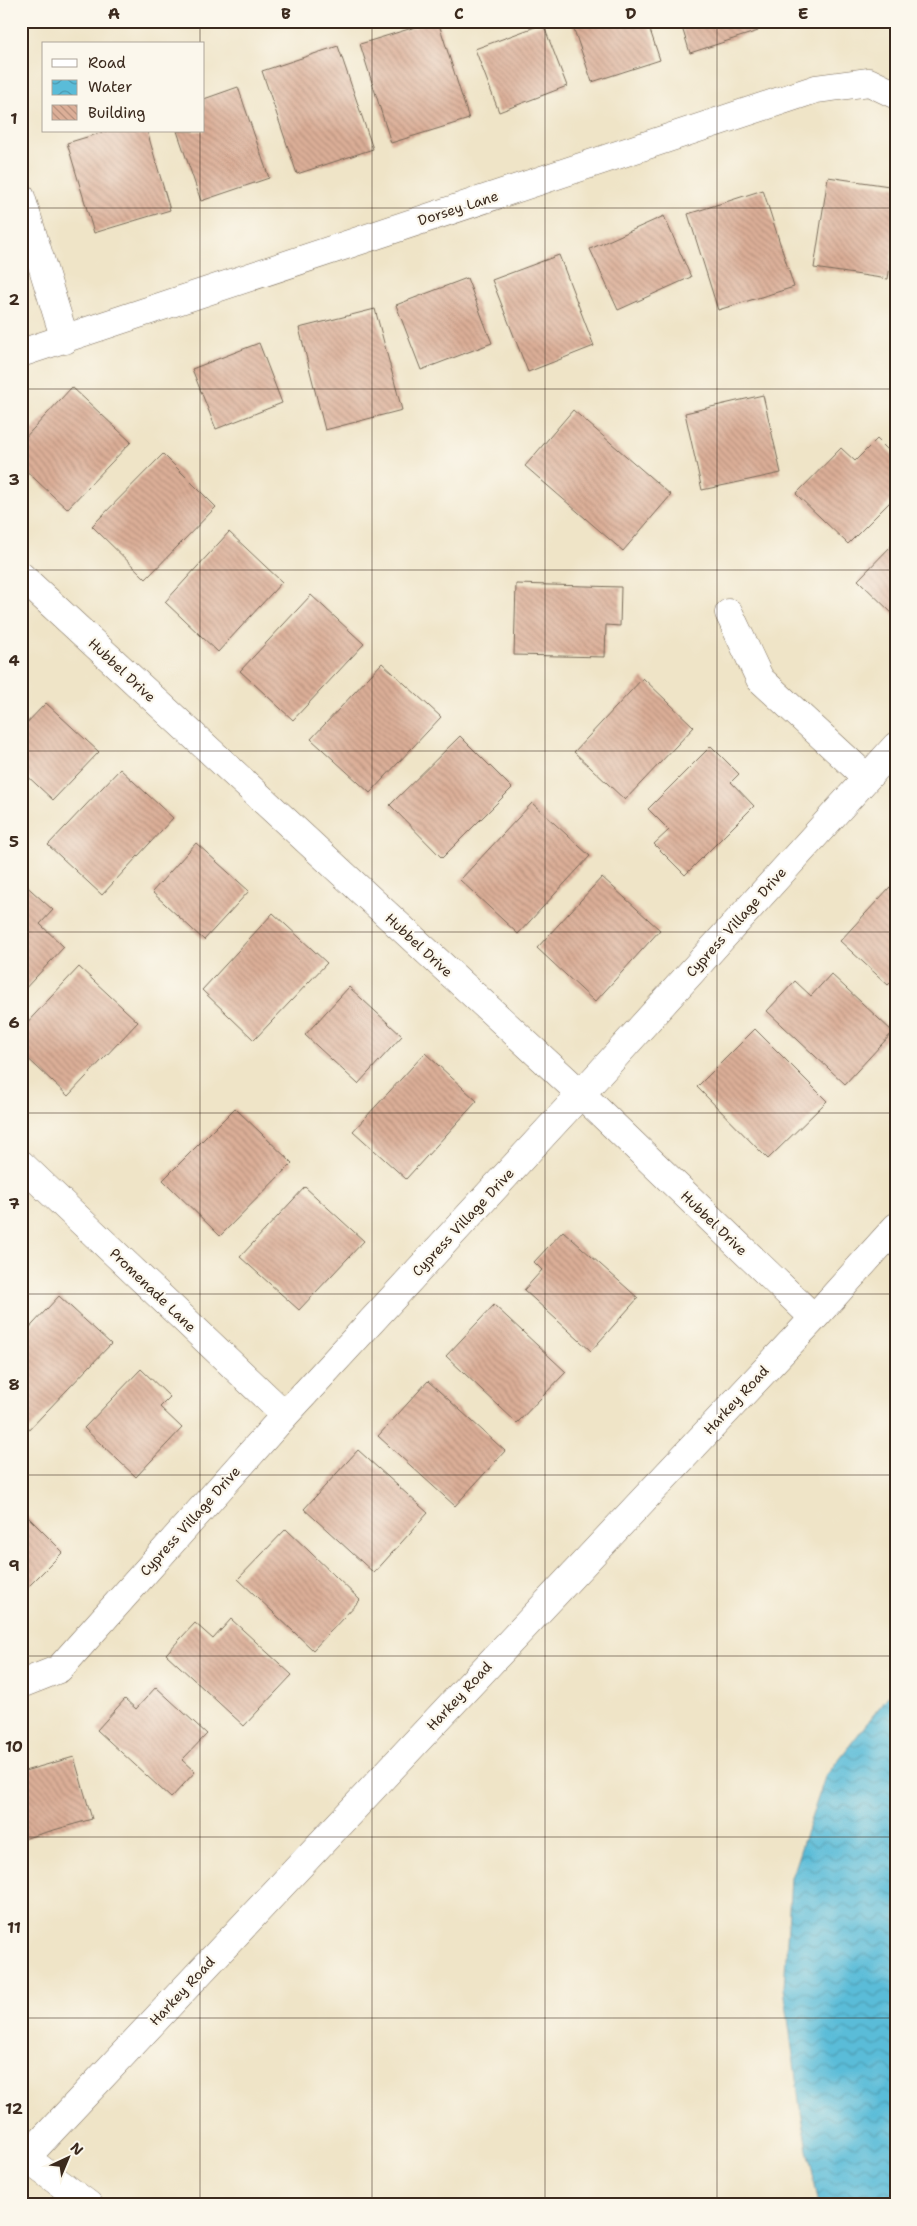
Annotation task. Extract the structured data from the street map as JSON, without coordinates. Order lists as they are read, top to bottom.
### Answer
{
  "streets": {
    "street": [
      "Dorsey Lane",
      "Hubbel Drive",
      "Cypress Village Drive",
      "Promenade Lane",
      "Harkey Road"
    ]
  },
  "crossings": [
    ["Hubbel Drive", "Cypress Village Drive"],
    ["Hubbel Drive", "Harkey Road"],
    ["Cypress Village Drive", "Promenade Lane"]
  ],
  "legend": ["Road", "Water", "Building"],
  "north": "top right",
  "grid": {
    "columns": [
      "A",
      "B",
      "C",
      "D",
      "E"
    ],
    "rows": [
      "1",
      "2",
      "3",
      "4",
      "5",
      "6",
      "7",
      "8",
      "9",
      "10",
      "11",
      "12"
    ]
  }
}
